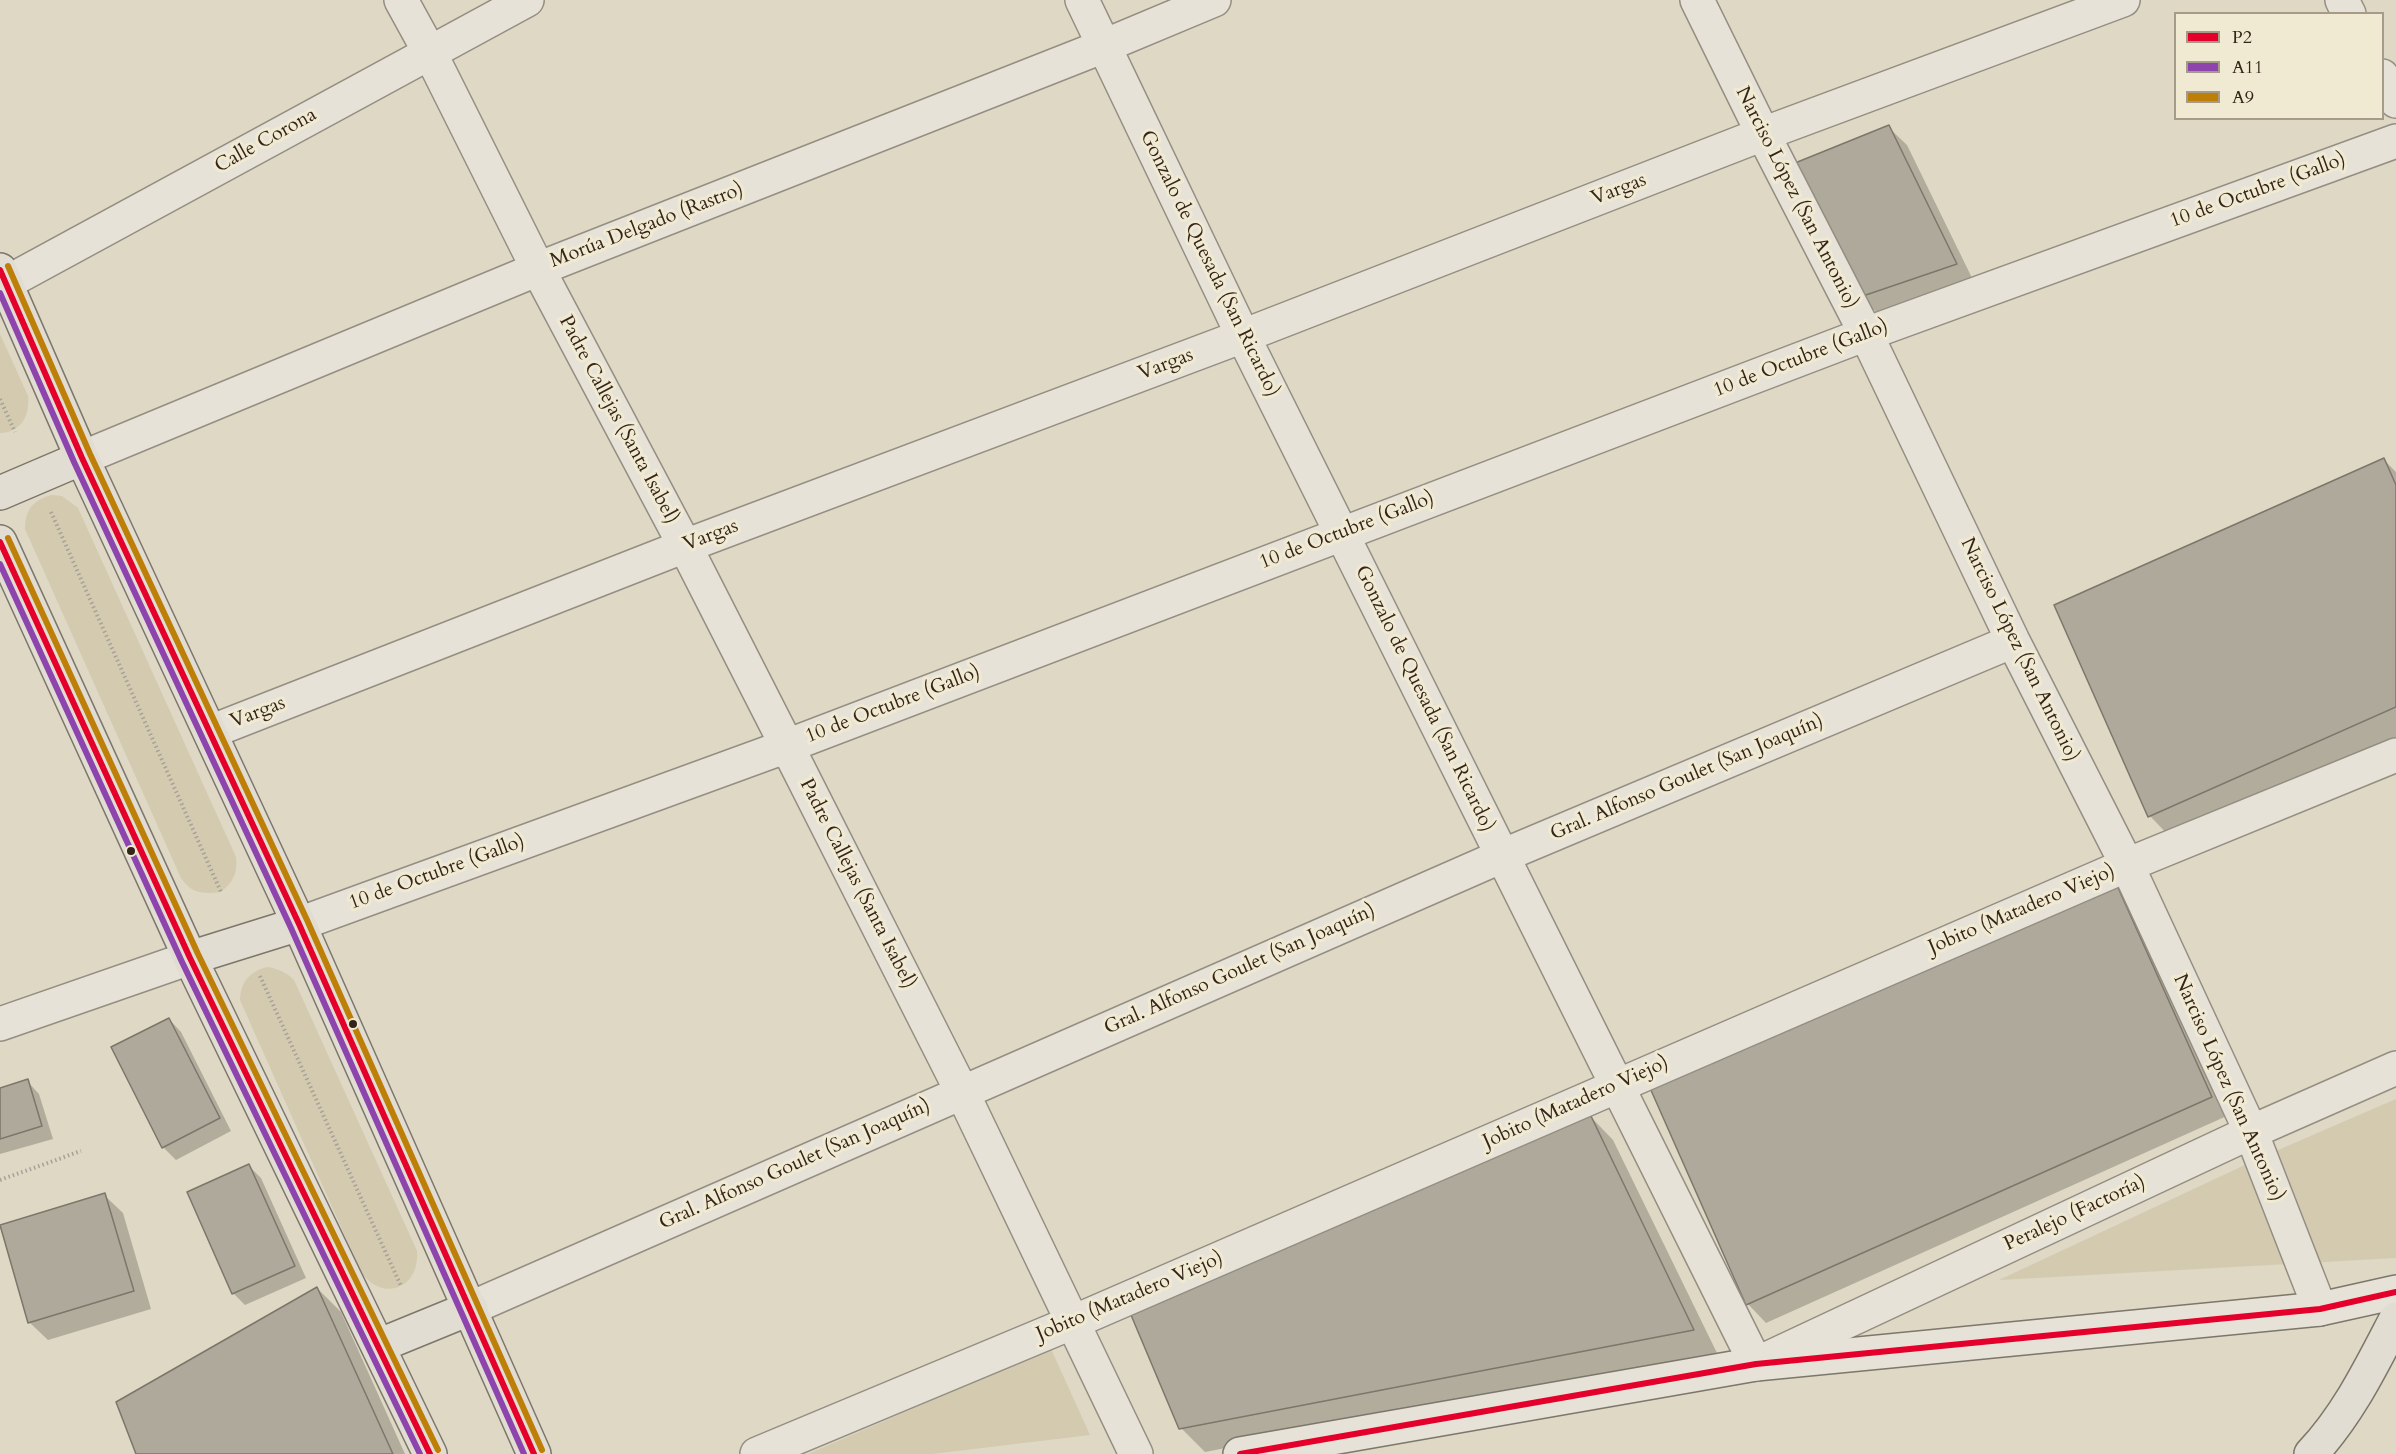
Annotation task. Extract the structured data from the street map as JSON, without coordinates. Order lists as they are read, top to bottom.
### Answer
{
  "streets": {
    "street": [
      "Calle Corona",
      "Vargas",
      "10 de Octubre (Gallo)",
      "Narciso López (San Antonio)",
      "Morúa Delgado (Rastro)",
      "Gonzalo de Quesada (San Ricardo)",
      "Padre Callejas (Santa Isabel)",
      "Gral. Alfonso Goulet (San Joaquín)",
      "Jobito (Matadero Viejo)",
      "Peralejo (Factoría)"
    ]
  },
  "crossings": [
    ["Calle Corona", "Padre Callejas (Santa Isabel)"],
    ["Vargas", "Narciso López (San Antonio)"],
    ["Vargas", "Gonzalo de Quesada (San Ricardo)"],
    ["Vargas", "Padre Callejas (Santa Isabel)"],
    ["10 de Octubre (Gallo)", "Narciso López (San Antonio)"],
    ["10 de Octubre (Gallo)", "Gonzalo de Quesada (San Ricardo)"],
    ["10 de Octubre (Gallo)", "Padre Callejas (Santa Isabel)"],
    ["Narciso López (San Antonio)", "Gral. Alfonso Goulet (San Joaquín)"],
    ["Narciso López (San Antonio)", "Jobito (Matadero Viejo)"],
    ["Narciso López (San Antonio)", "Peralejo (Factoría)"],
    ["Morúa Delgado (Rastro)", "Gonzalo de Quesada (San Ricardo)"],
    ["Morúa Delgado (Rastro)", "Padre Callejas (Santa Isabel)"],
    ["Gonzalo de Quesada (San Ricardo)", "Gral. Alfonso Goulet (San Joaquín)"],
    ["Gonzalo de Quesada (San Ricardo)", "Jobito (Matadero Viejo)"],
    ["Gonzalo de Quesada (San Ricardo)", "Peralejo (Factoría)"],
    ["Padre Callejas (Santa Isabel)", "Gral. Alfonso Goulet (San Joaquín)"],
    ["Padre Callejas (Santa Isabel)", "Jobito (Matadero Viejo)"]
  ],
  "lines": ["transit line A9", "transit line P2", "transit line A11"],
  "legend": ["P2", "A11", "A9"]
}
